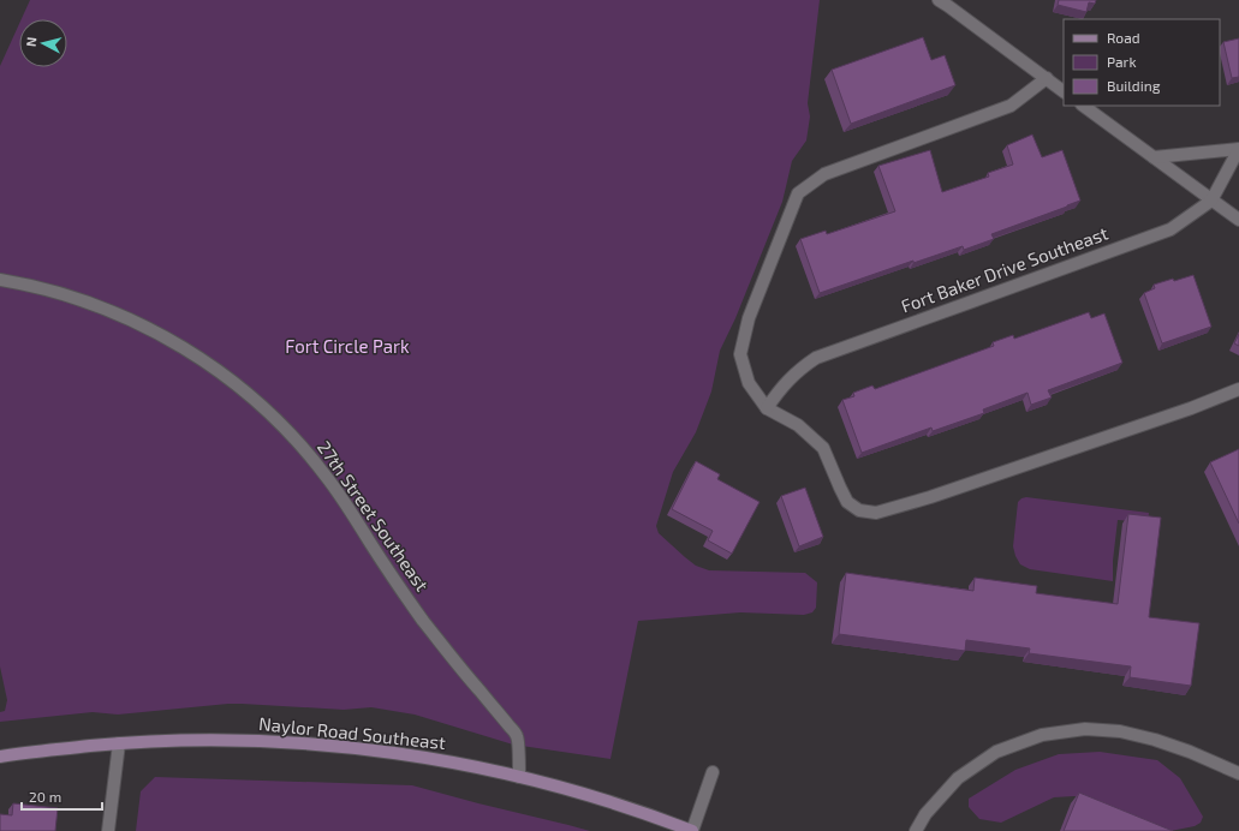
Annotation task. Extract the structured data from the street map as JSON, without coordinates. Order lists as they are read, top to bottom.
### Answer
{
  "streets": {
    "street": ["Fort Baker Drive Southeast", "27th Street Southeast", "Naylor Road Southeast"]
  },
  "crossings": [
    ["27th Street Southeast", "Naylor Road Southeast"]
  ],
  "parks": ["Fort Circle Park"],
  "legend": ["Road", "Park", "Building"],
  "scale_bar": "20 m",
  "north": "left"
}
